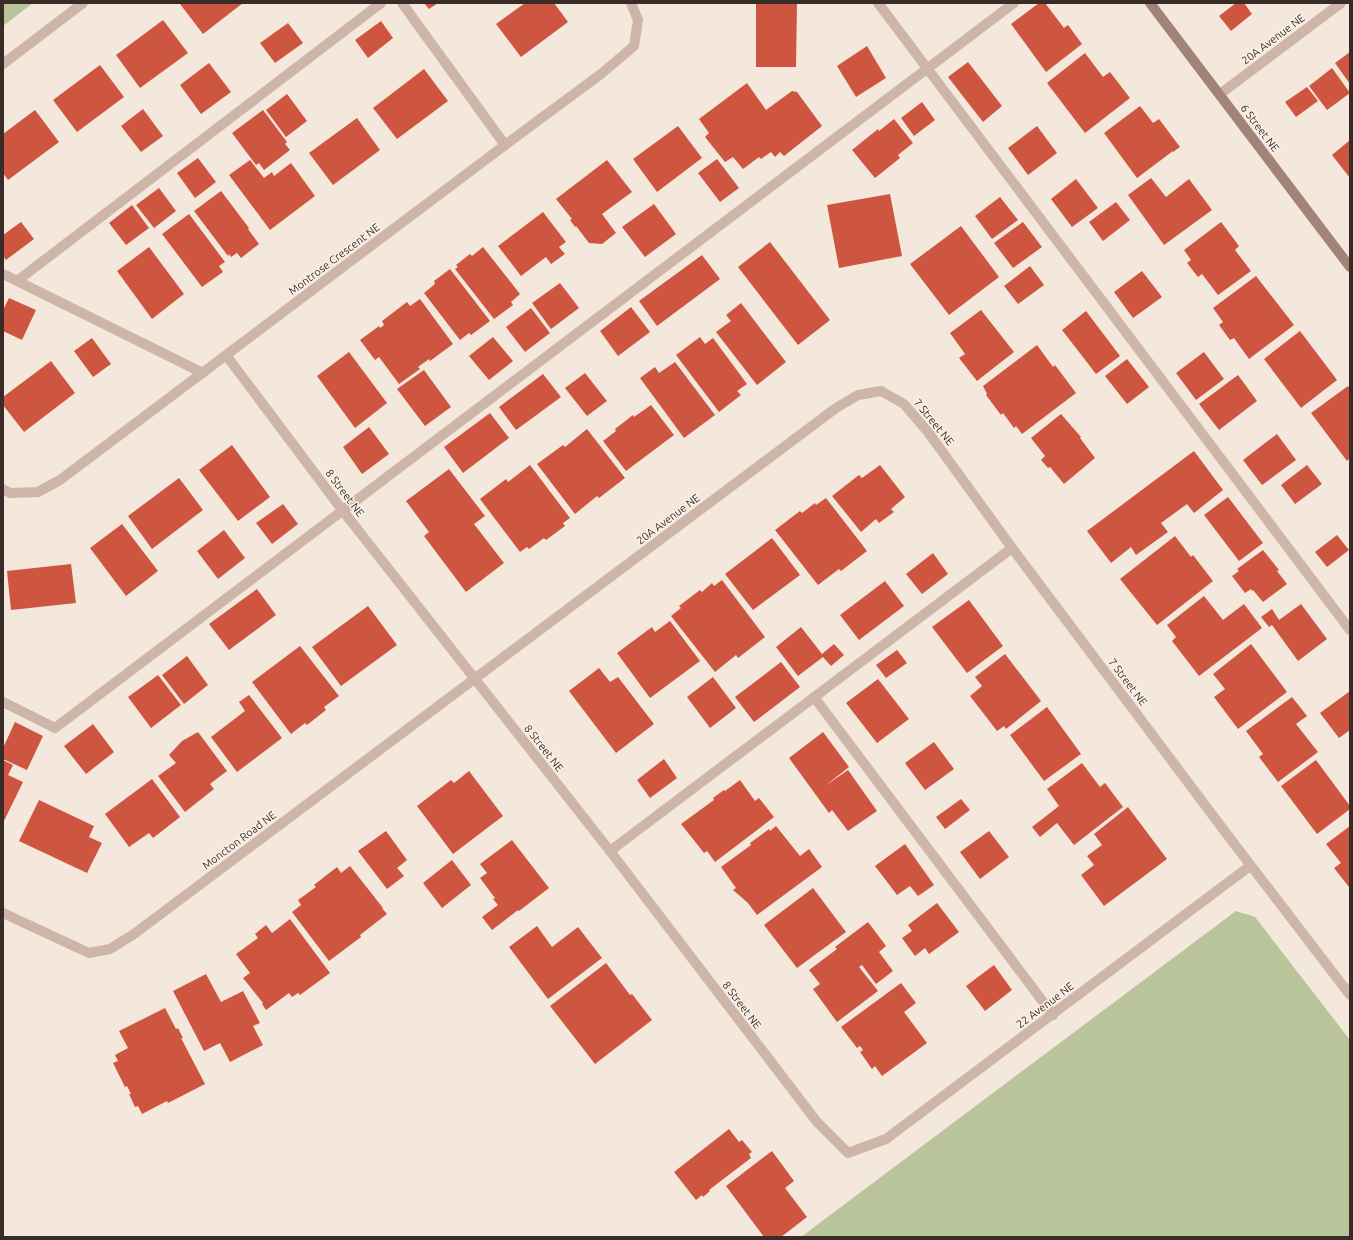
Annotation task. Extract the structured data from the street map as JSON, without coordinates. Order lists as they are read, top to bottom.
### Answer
{
  "streets": {
    "street": [
      "20A Avenue NE",
      "6 Street NE",
      "Montrose Crescent NE",
      "7 Street NE",
      "8 Street NE",
      "Moncton Road NE",
      "22 Avenue NE"
    ]
  },
  "crossings": [
    ["20A Avenue NE", "6 Street NE"],
    ["20A Avenue NE", "7 Street NE"],
    ["20A Avenue NE", "8 Street NE"],
    ["20A Avenue NE", "Moncton Road NE"],
    ["Montrose Crescent NE", "8 Street NE"],
    ["7 Street NE", "22 Avenue NE"],
    ["8 Street NE", "Moncton Road NE"],
    ["8 Street NE", "22 Avenue NE"]
  ]
}
